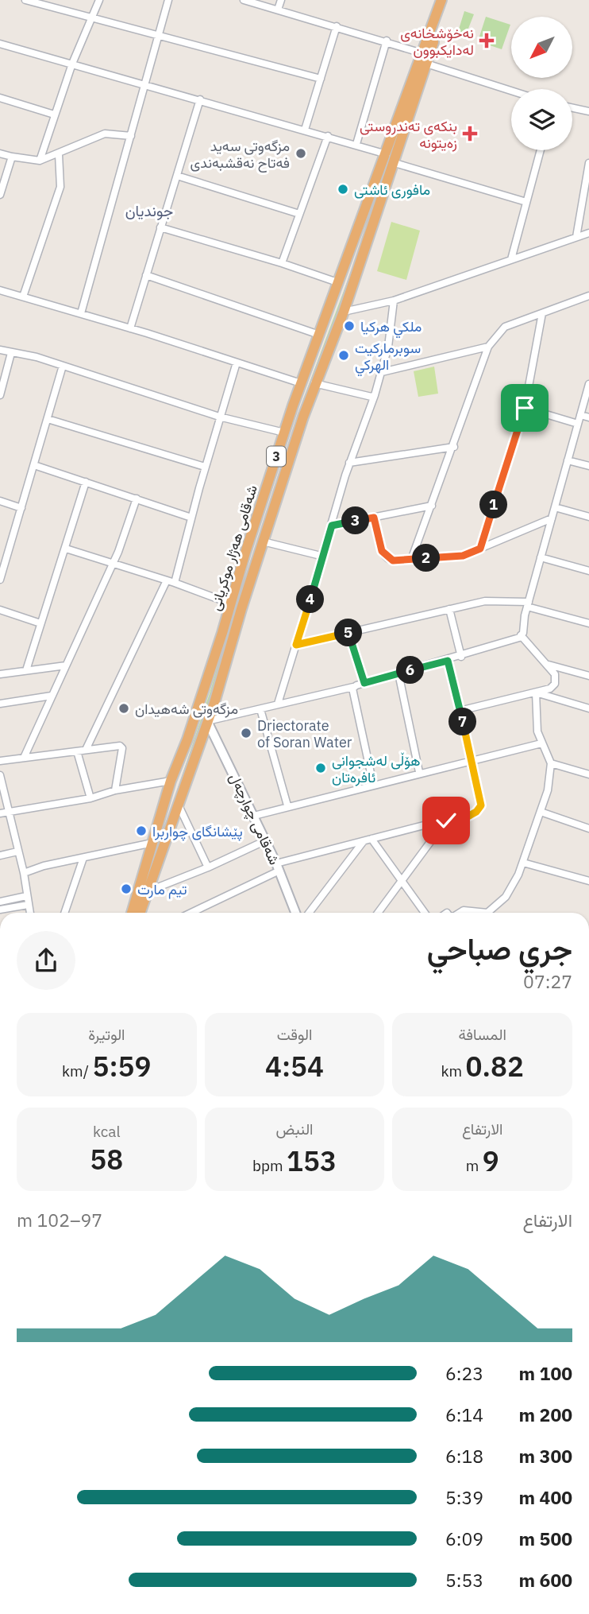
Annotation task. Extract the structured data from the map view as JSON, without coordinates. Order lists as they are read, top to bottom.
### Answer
{
  "streets": {
    "highway": ["3", "شەقامی ھەژار موکریانی"],
    "main road": ["شەقامی چوارچەل"]
  },
  "crossings": [
    ["شەقامی ھەژار موکریانی", "شەقامی چوارچەل"]
  ],
  "districts": ["جوندیان"],
  "places": {
    "health": ["نەخۆشخانەی لەدایکبوون", "بنکەی تەندروستی زەیتونە"],
    "other": [
      "مزگەوتی سەید فەتاح نەقشبەندی",
      "مافوری ئاشتی",
      "ملكي هركيا",
      "سوبرماركيت الهركي",
      "مزگەوتی شەهیدان",
      "Driectorate of Soran Water",
      "هۆڵی لەشجوانی ئافرەتان",
      "پێشانگای چواربرا",
      "تيم مارت"
    ]
  },
  "north": "bottom left",
  "page": {
    "pins": [
      "1",
      "3",
      "2",
      "4",
      "5",
      "6",
      "7"
    ],
    "heading": ["جري صباحي", "07:27"],
    "stats": [
      ["المسافة", "0.82 km"],
      ["الوقت", "4:54"],
      ["الوتيرة", "5:59 /km"],
      ["الارتفاع", "9 m"],
      ["النبض", "153 bpm"],
      ["kcal", "58"]
    ],
    "chart": ["الارتفاع", "97–102 m"],
    "list": [
      {
        "name": "100 m",
        "note": "6:23"
      },
      {
        "name": "200 m",
        "note": "6:14"
      },
      {
        "name": "300 m",
        "note": "6:18"
      },
      {
        "name": "400 m",
        "note": "5:39"
      },
      {
        "name": "500 m",
        "note": "6:09"
      },
      {
        "name": "600 m",
        "note": "5:53"
      }
    ]
  }
}
